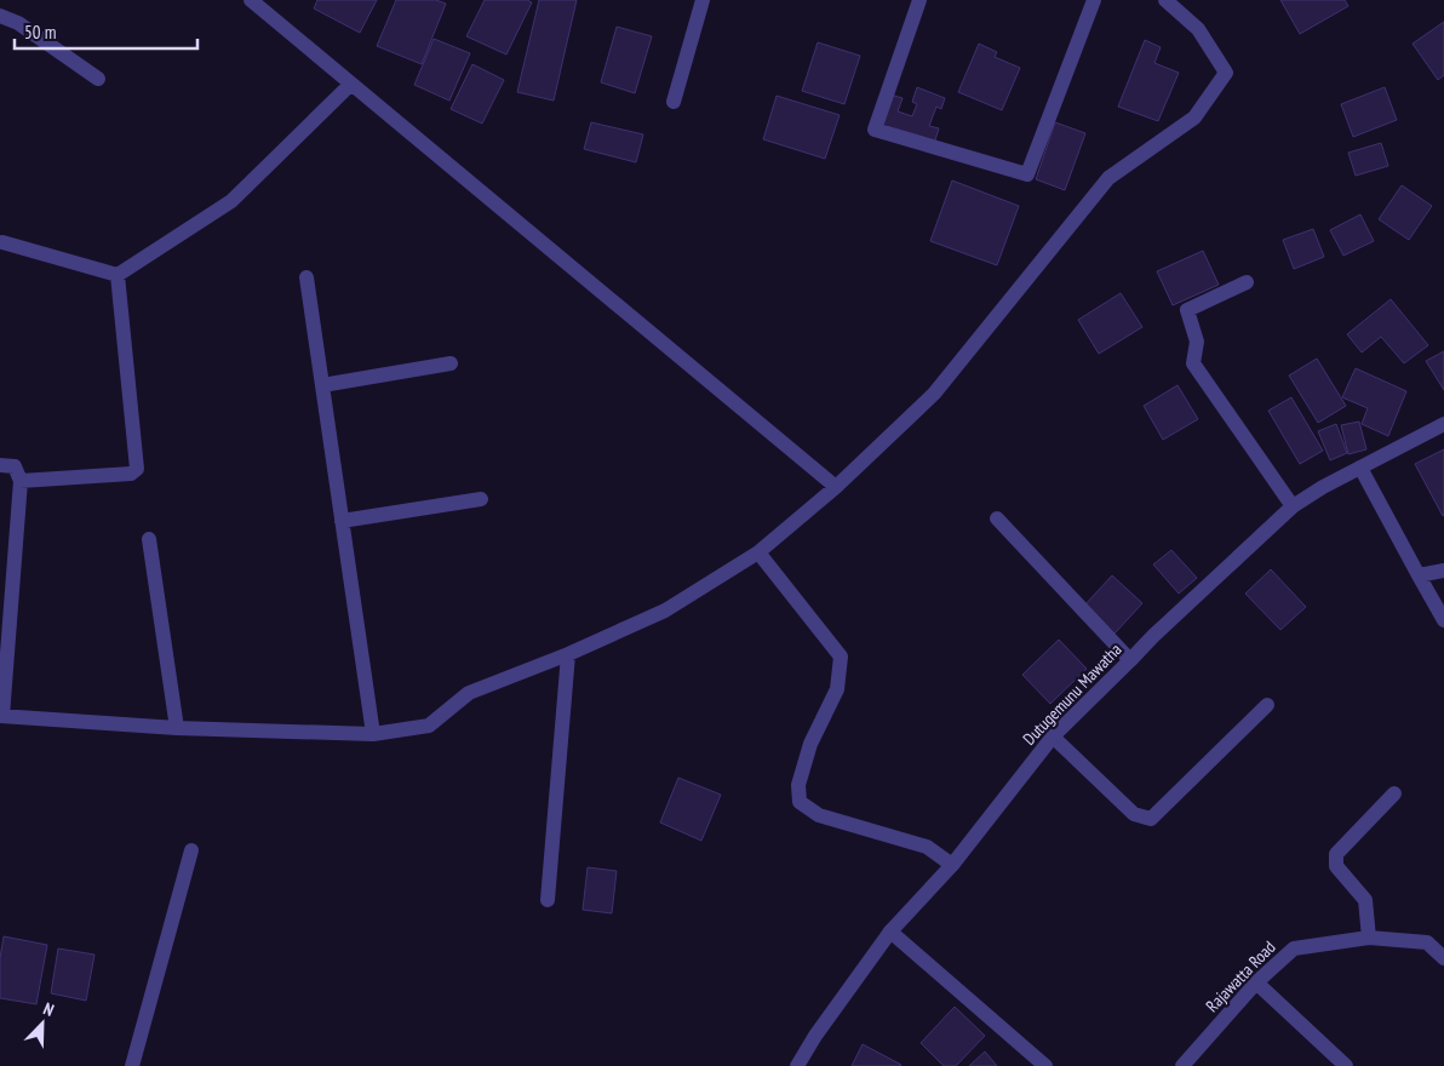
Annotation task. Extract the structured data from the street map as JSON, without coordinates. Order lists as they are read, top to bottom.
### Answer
{
  "streets": {
    "street": ["Dutugemunu Mawatha", "Rajawatta Road"]
  },
  "scale_bar": "50 m",
  "north": "top right"
}
